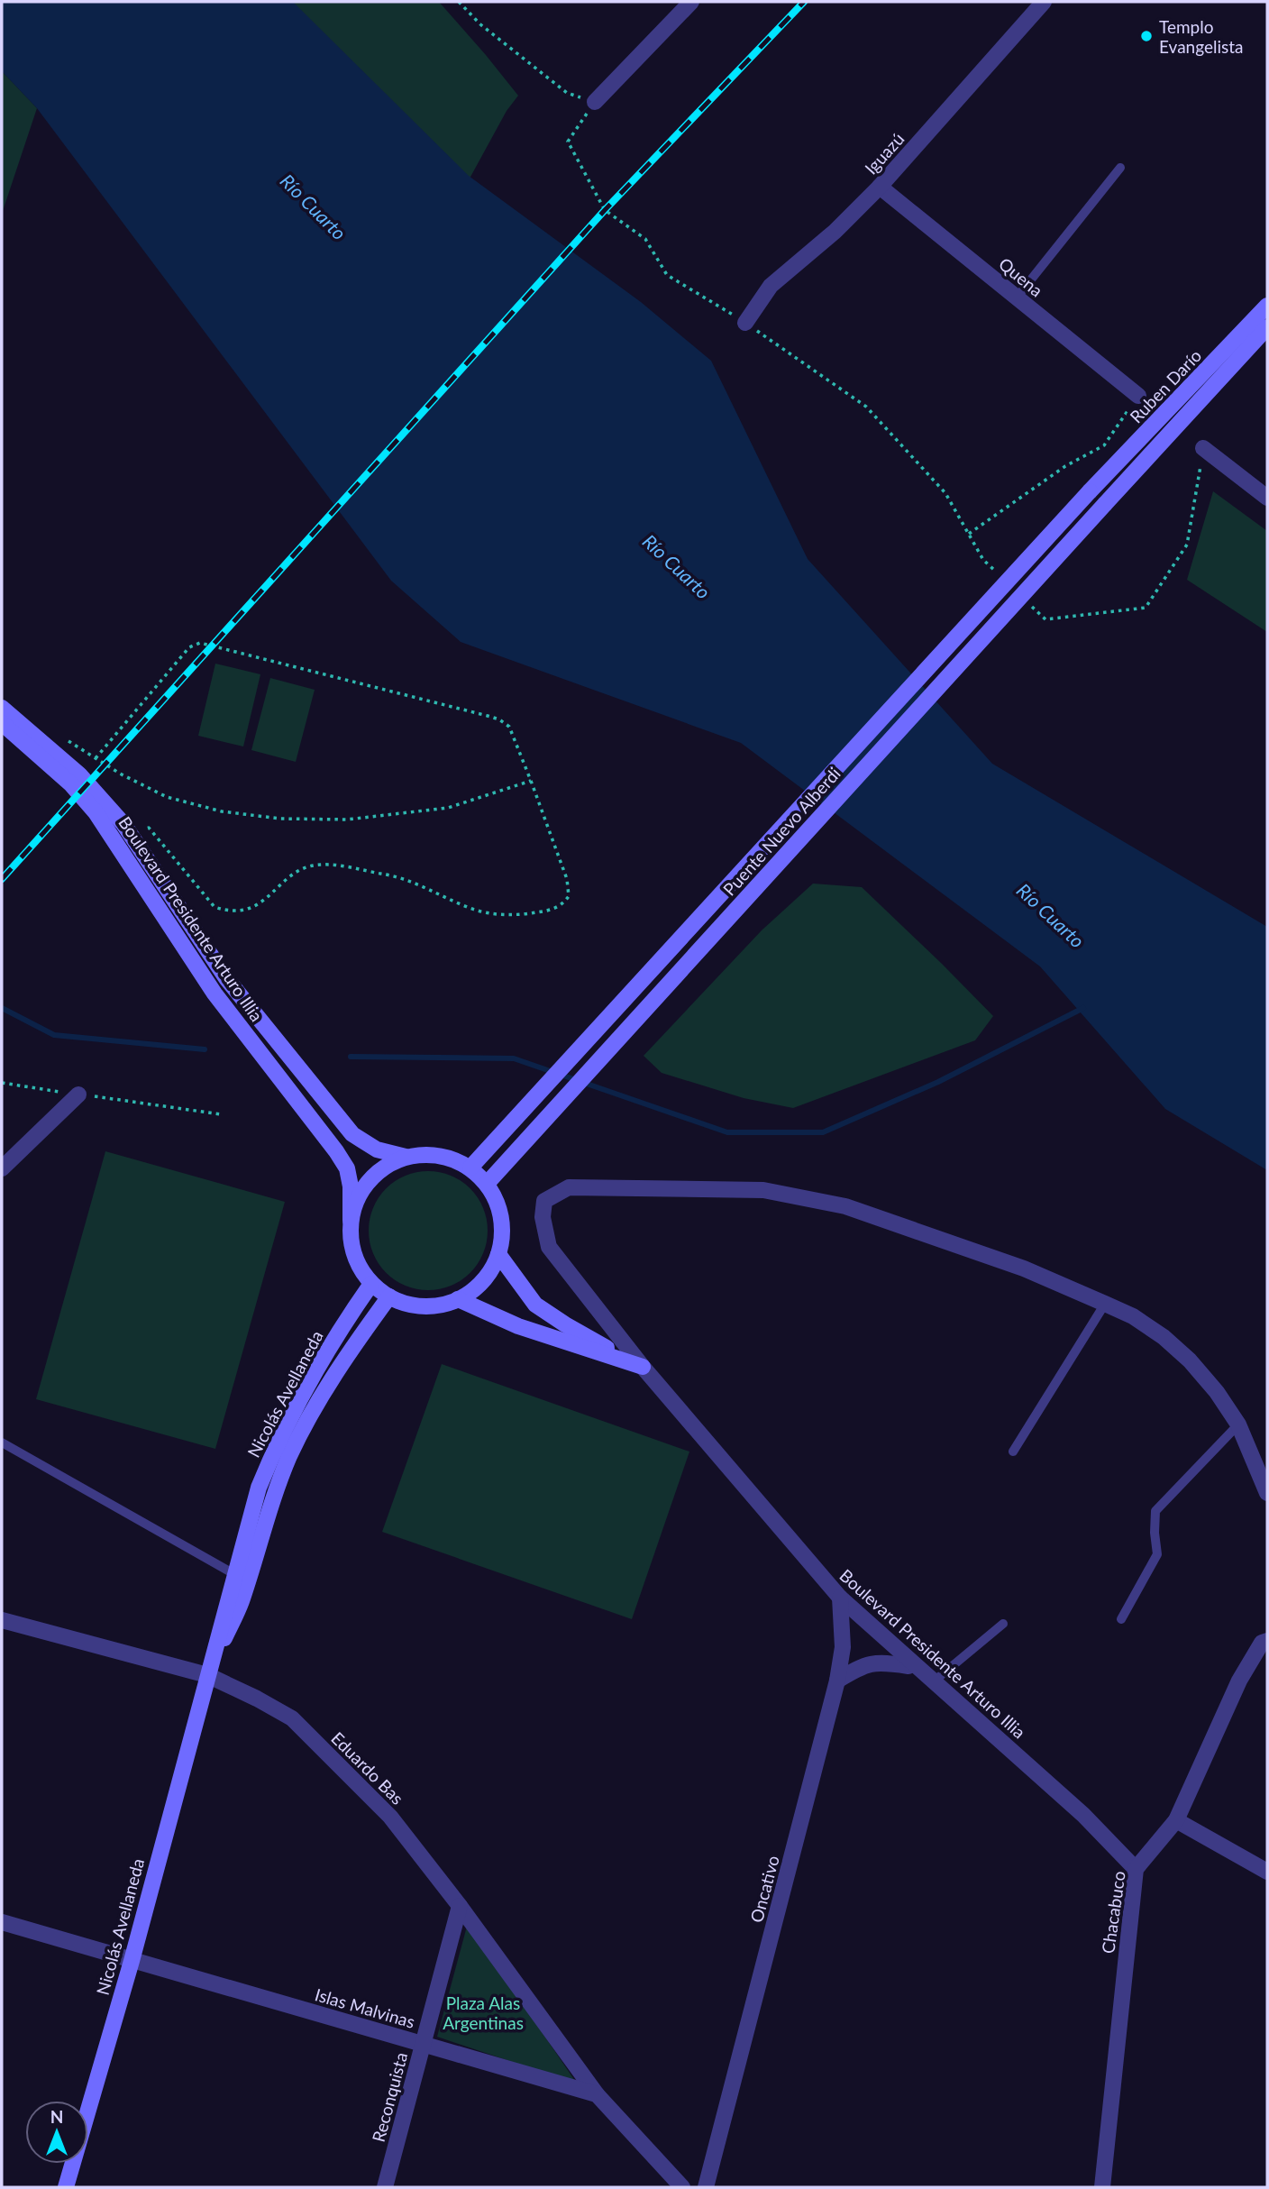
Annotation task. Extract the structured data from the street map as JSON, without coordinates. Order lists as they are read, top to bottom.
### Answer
{
  "streets": {
    "main road": [
      "Ruben Darío",
      "Puente Nuevo Alberdi",
      "Boulevard Presidente Arturo Illia",
      "Nicolás Avellaneda"
    ],
    "street": [
      "Iguazú",
      "Quena",
      "Eduardo Bas",
      "Oncativo",
      "Chacabuco",
      "Islas Malvinas",
      "Reconquista"
    ]
  },
  "crossings": [
    ["Iguazú", "Quena"],
    ["Ruben Darío", "Puente Nuevo Alberdi"],
    ["Puente Nuevo Alberdi", "Boulevard Presidente Arturo Illia"],
    ["Puente Nuevo Alberdi", "Nicolás Avellaneda"],
    ["Boulevard Presidente Arturo Illia", "Nicolás Avellaneda"],
    ["Boulevard Presidente Arturo Illia", "Oncativo"],
    ["Boulevard Presidente Arturo Illia", "Chacabuco"],
    ["Nicolás Avellaneda", "Eduardo Bas"],
    ["Nicolás Avellaneda", "Islas Malvinas"],
    ["Eduardo Bas", "Islas Malvinas"],
    ["Eduardo Bas", "Reconquista"],
    ["Islas Malvinas", "Reconquista"]
  ],
  "water": ["Río Cuarto"],
  "parks": ["Plaza Alas Argentinas"],
  "places": ["Templo Evangelista"],
  "north": "top"
}
